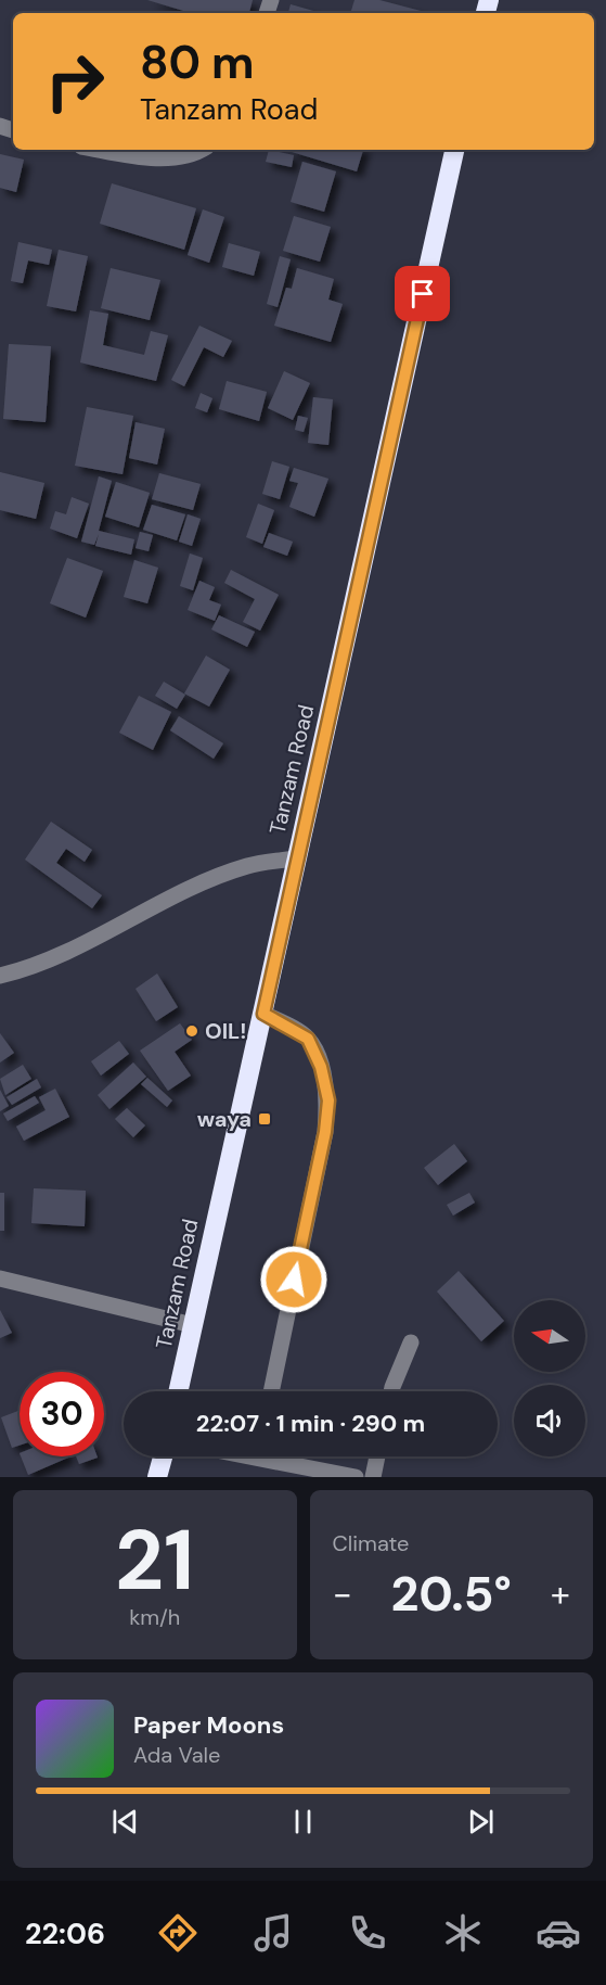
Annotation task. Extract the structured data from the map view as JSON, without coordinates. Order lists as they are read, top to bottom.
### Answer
{
  "streets": {
    "highway": ["Tanzam Road"]
  },
  "places": {
    "other": ["OIL!"],
    "transit": ["waya"]
  },
  "north": "left",
  "page": {
    "turn": ["80 m", "Tanzam Road"],
    "limit": "30",
    "trip": "22:07 · 1 min · 290 m",
    "tile": [
      ["21", "km/h"],
      "Climate"
    ],
    "heat": ["−", "20.5°", "+"],
    "song": ["Paper Moons", "Ada Vale"],
    "tabs": "22:06"
  }
}
